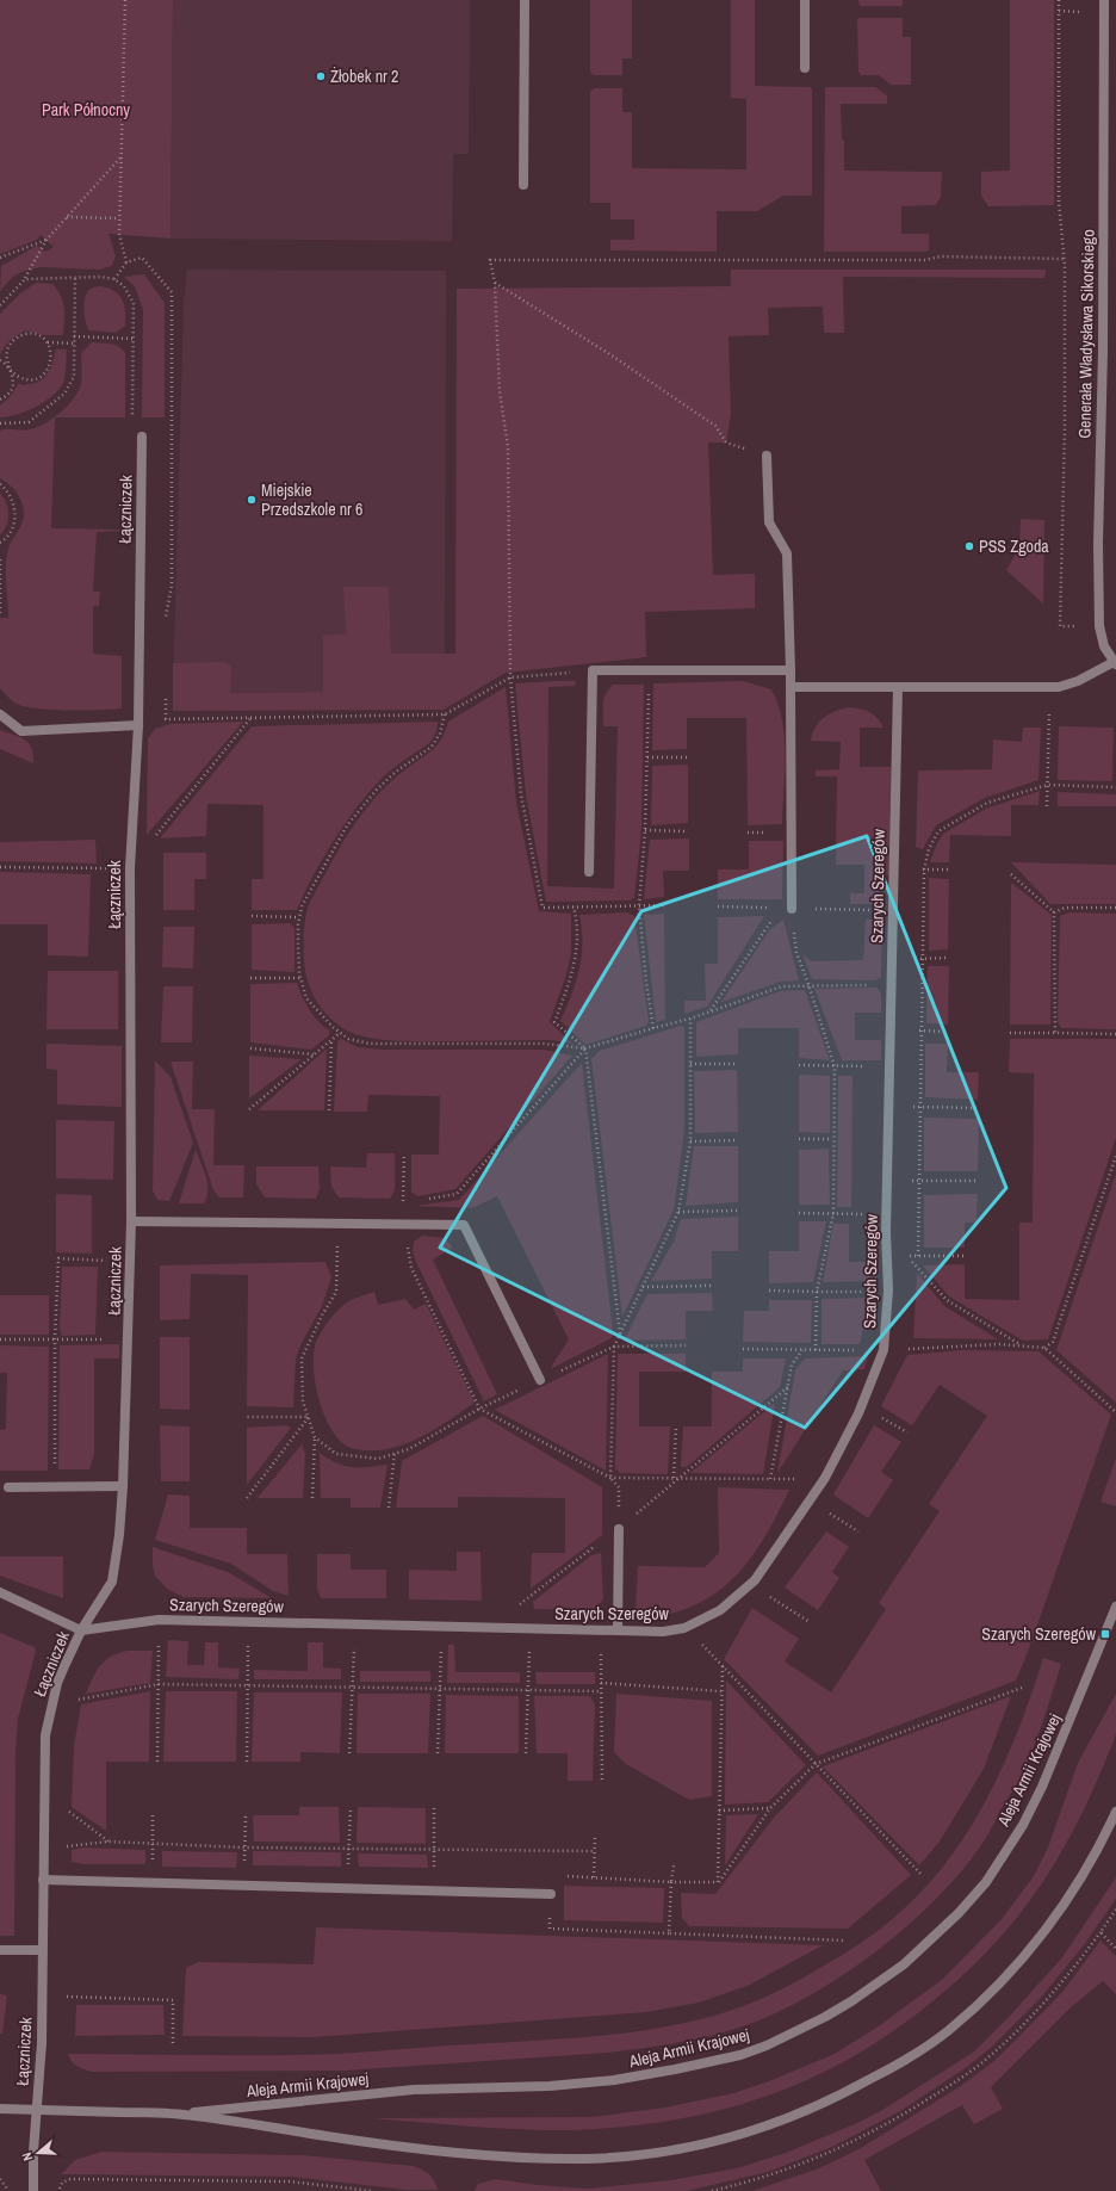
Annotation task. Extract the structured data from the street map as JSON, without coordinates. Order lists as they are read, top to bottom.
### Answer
{
  "streets": {
    "street": [
      "Generała Władysława Sikorskiego",
      "Łączniczek",
      "Szarych Szeregów",
      "Aleja Armii Krajowej"
    ]
  },
  "crossings": [
    ["Łączniczek", "Szarych Szeregów"],
    ["Łączniczek", "Aleja Armii Krajowej"]
  ],
  "parks": ["Park Północny"],
  "places": {
    "other": ["Żłobek nr 2", "Miejskie Przedszkole nr 6", "PSS Zgoda"],
    "transit": ["Szarych Szeregów"]
  },
  "north": "left"
}
